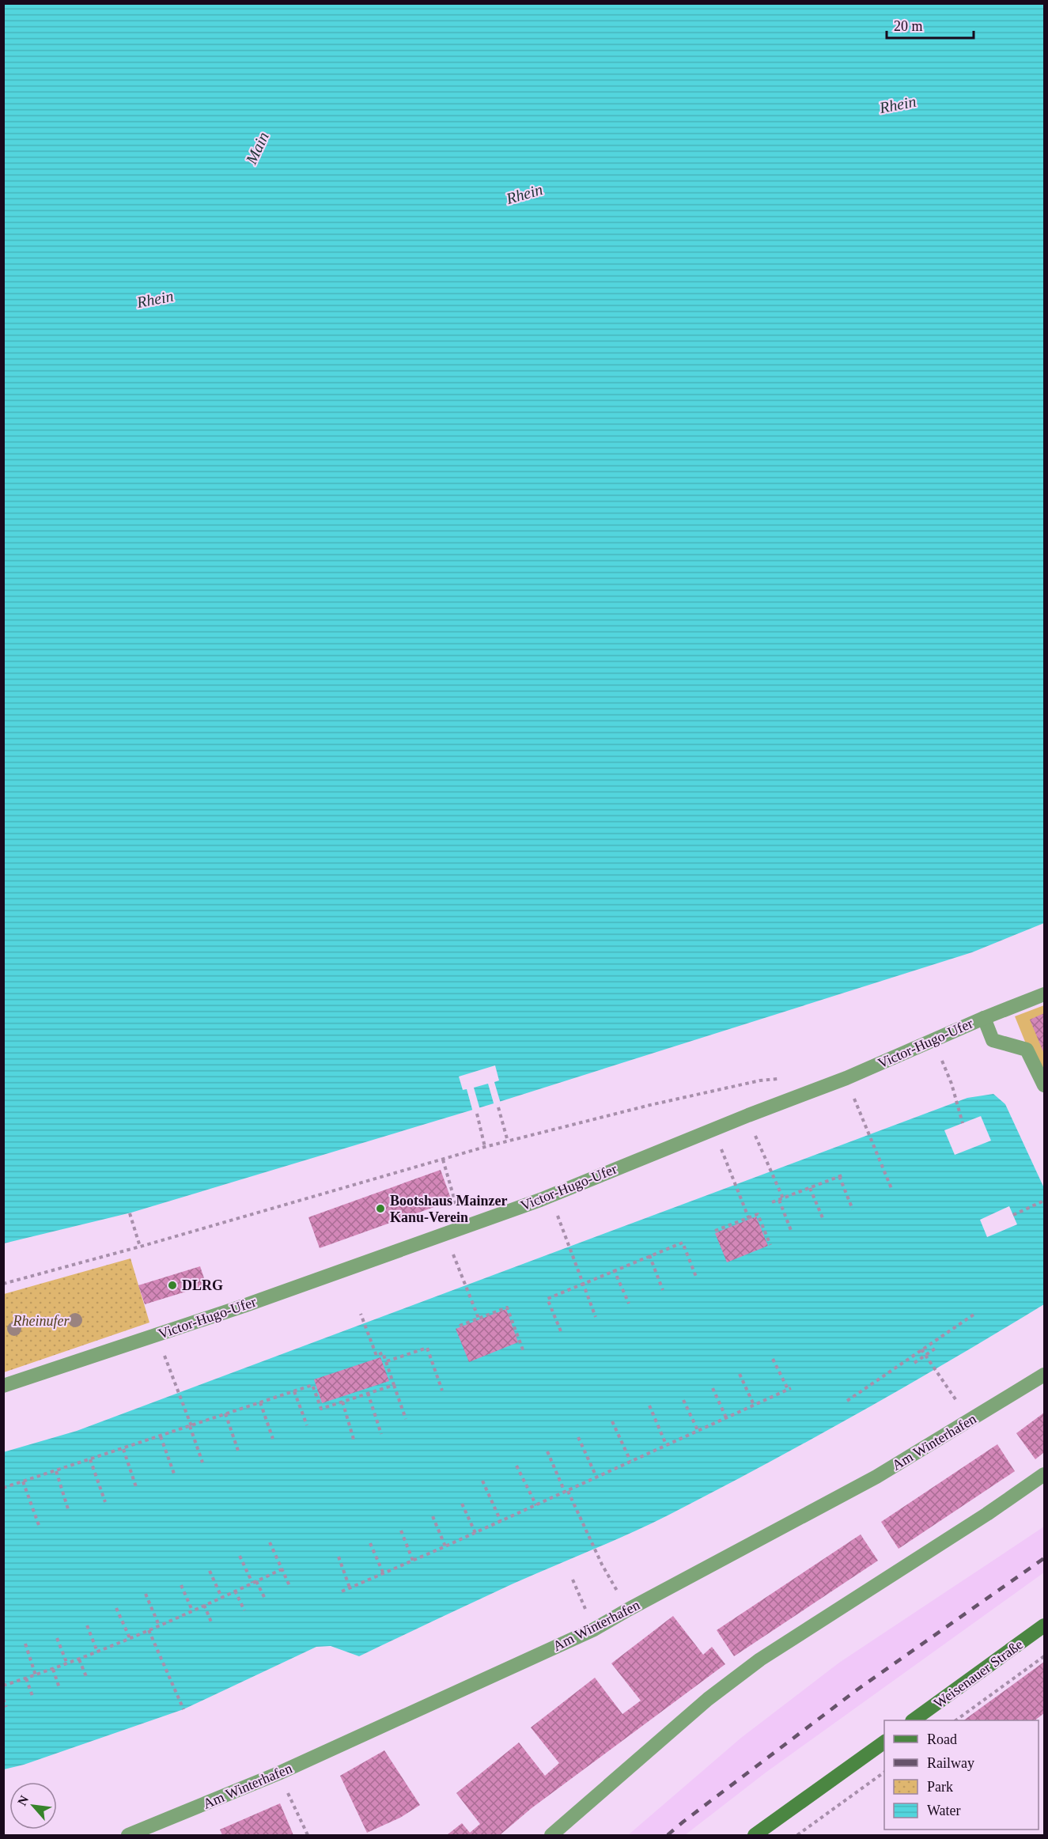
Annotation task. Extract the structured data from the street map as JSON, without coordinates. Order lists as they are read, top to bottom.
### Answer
{
  "streets": {
    "main road": ["Weisenauer Straße"],
    "street": ["Victor-Hugo-Ufer", "Am Winterhafen"]
  },
  "water": ["Rhein", "Main"],
  "parks": ["Rheinufer"],
  "places": ["Bootshaus Mainzer Kanu-Verein", "DLRG"],
  "legend": [
    "Road",
    "Railway",
    "Park",
    "Water"
  ],
  "scale_bar": "20 m",
  "north": "top left"
}
